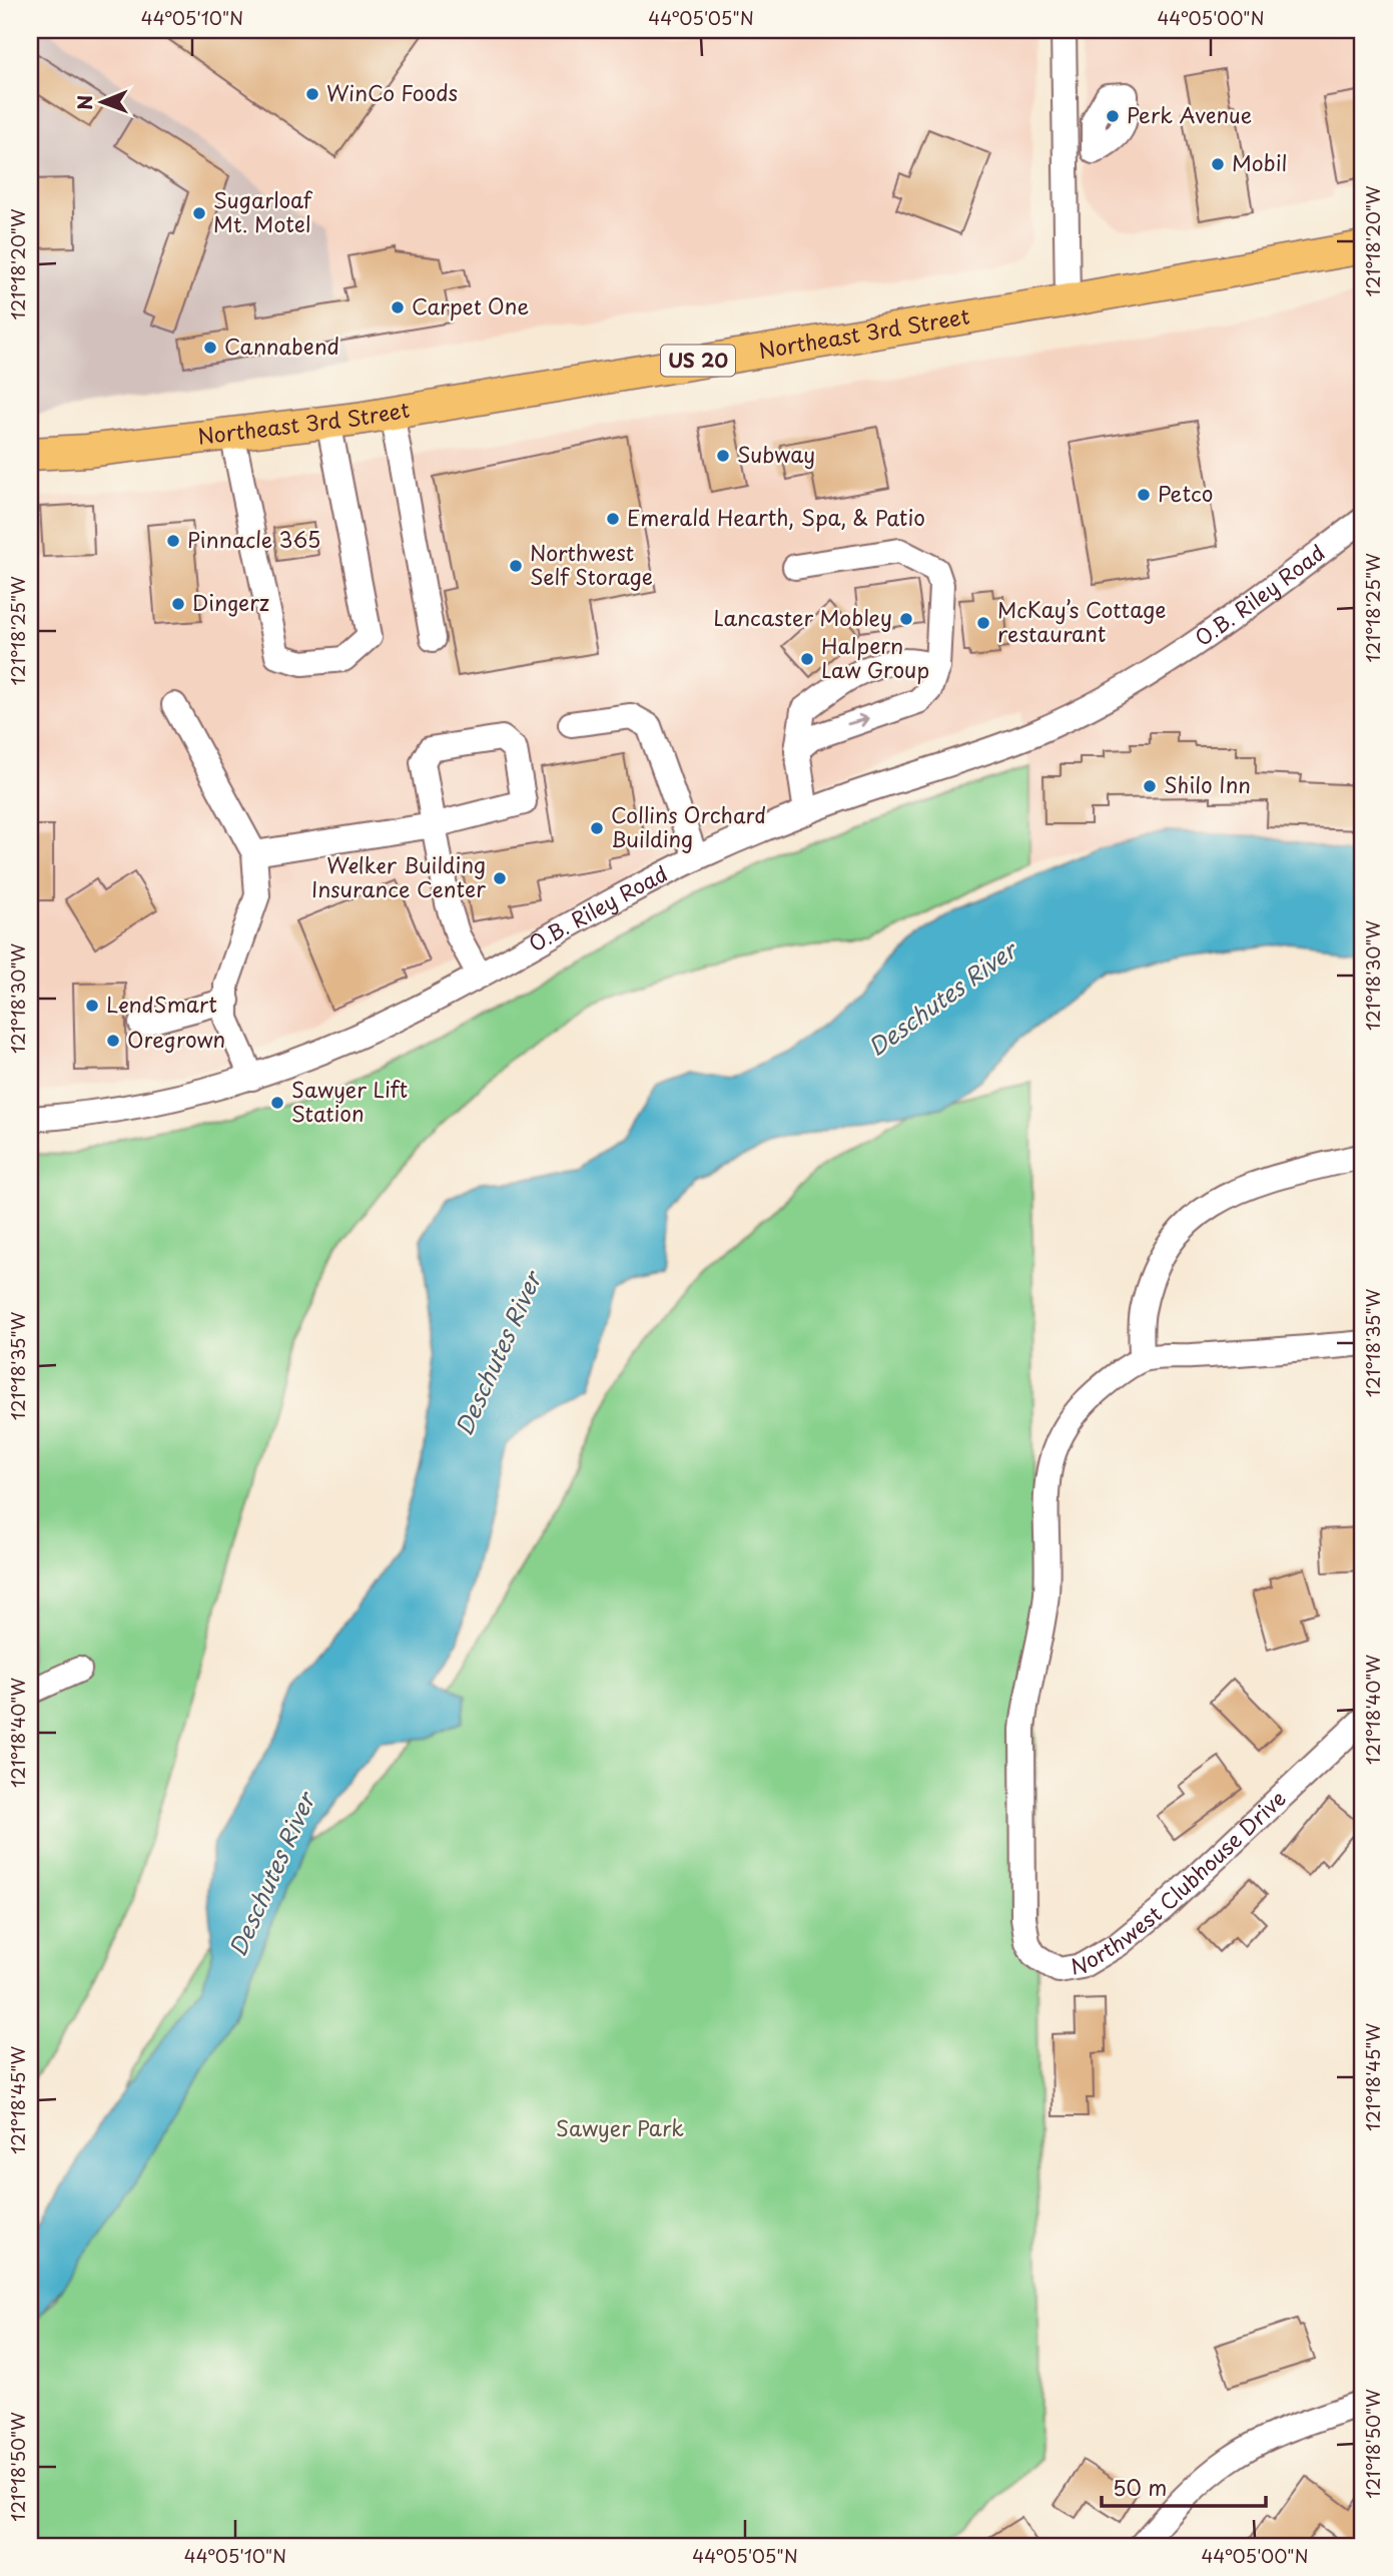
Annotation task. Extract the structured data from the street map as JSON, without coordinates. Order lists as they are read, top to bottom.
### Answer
{
  "streets": {
    "main road": ["Northeast 3rd Street", "US 20"],
    "street": ["O.B. Riley Road", "Northwest Clubhouse Drive"]
  },
  "water": ["Deschutes River"],
  "parks": ["Sawyer Park"],
  "places": [
    "WinCo Foods",
    "Perk Avenue",
    "Mobil",
    "Sugarloaf Mt. Motel",
    "Carpet One",
    "Cannabend",
    "Subway",
    "Petco",
    "Emerald Hearth, Spa, & Patio",
    "Pinnacle 365",
    "Northwest Self Storage",
    "Dingerz",
    "Lancaster Mobley",
    "McKay’s Cottage restaurant",
    "Halpern Law Group",
    "Shilo Inn",
    "Collins Orchard Building",
    "Welker Building Insurance Center",
    "LendSmart",
    "Oregrown",
    "Sawyer Lift Station"
  ],
  "scale_bar": "50 m",
  "north": "left",
  "coordinates": [
    "44°05'10\"N",
    "44°05'05\"N",
    "44°05'00\"N",
    "121°18'20\"W",
    "121°18'25\"W",
    "121°18'30\"W",
    "121°18'35\"W",
    "121°18'40\"W",
    "121°18'45\"W",
    "121°18'50\"W"
  ]
}
